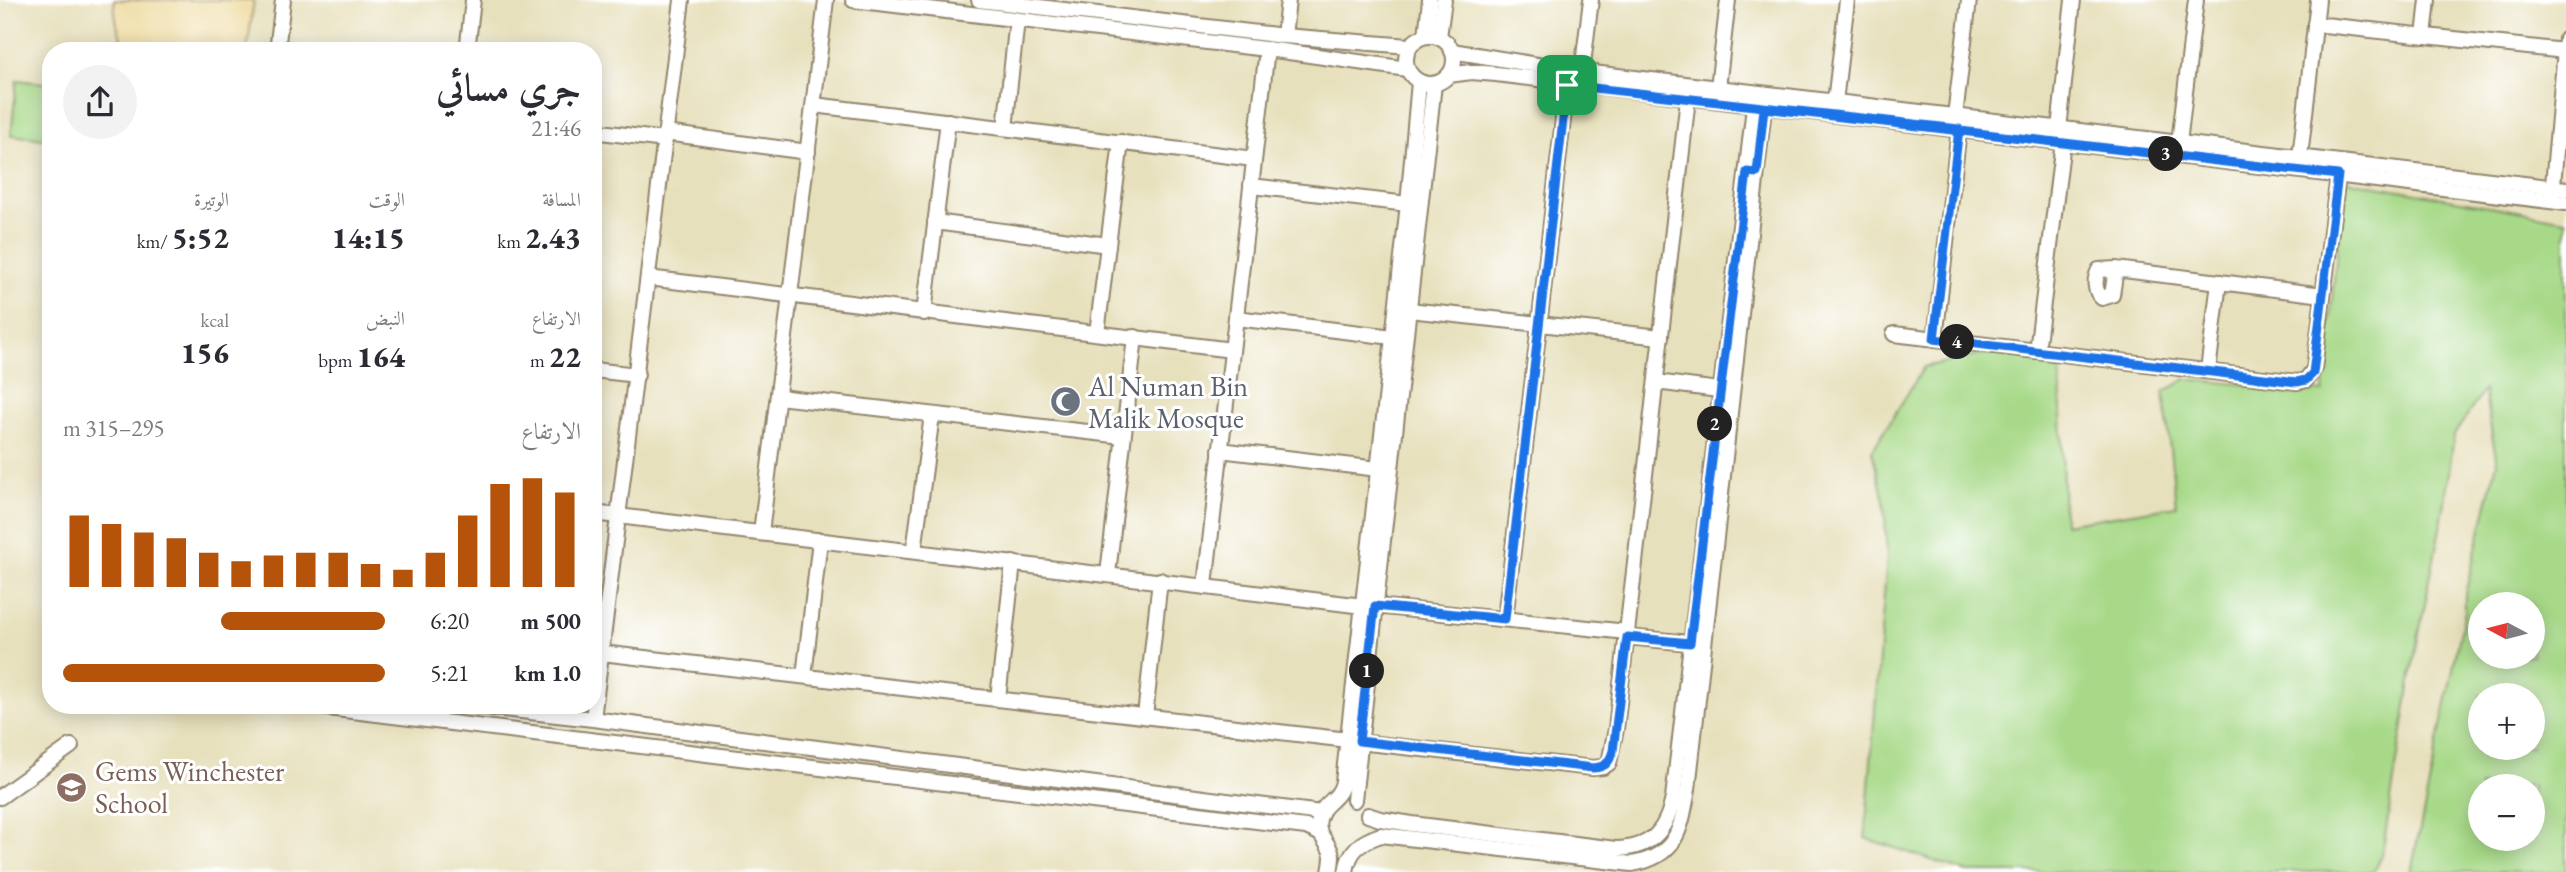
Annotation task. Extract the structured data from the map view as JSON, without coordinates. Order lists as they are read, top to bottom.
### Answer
{
  "places": {
    "mosque": ["Al Numan Bin Malik Mosque"],
    "school or university": ["Gems Winchester School"]
  },
  "north": "left",
  "page": {
    "heading": ["جري مسائي", "21:46"],
    "pins": [
      "3",
      "4",
      "2",
      "1"
    ],
    "stats": [
      ["المسافة", "2.43 km"],
      ["الوقت", "14:15"],
      ["الوتيرة", "5:52 /km"],
      ["الارتفاع", "22 m"],
      ["النبض", "164 bpm"],
      ["kcal", "156"]
    ],
    "chart": ["الارتفاع", "295–315 m"],
    "map_buttons": ["+", "−"],
    "list": [
      {
        "name": "500 m",
        "note": "6:20"
      },
      {
        "name": "1.0 km",
        "note": "5:21"
      }
    ]
  }
}
